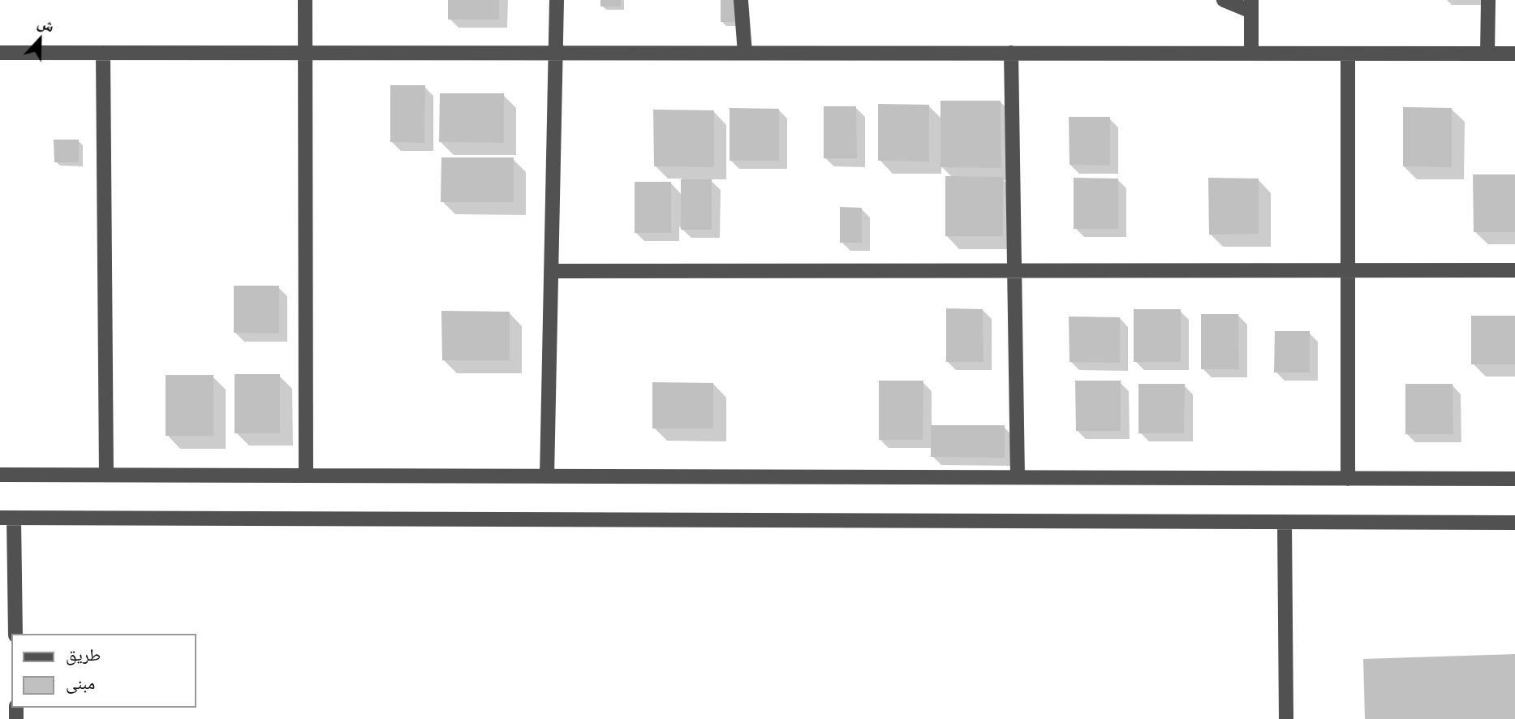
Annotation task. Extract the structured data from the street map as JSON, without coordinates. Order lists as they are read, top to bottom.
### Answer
{
  "legend": ["طريق", "مبنى"],
  "north": "top"
}
